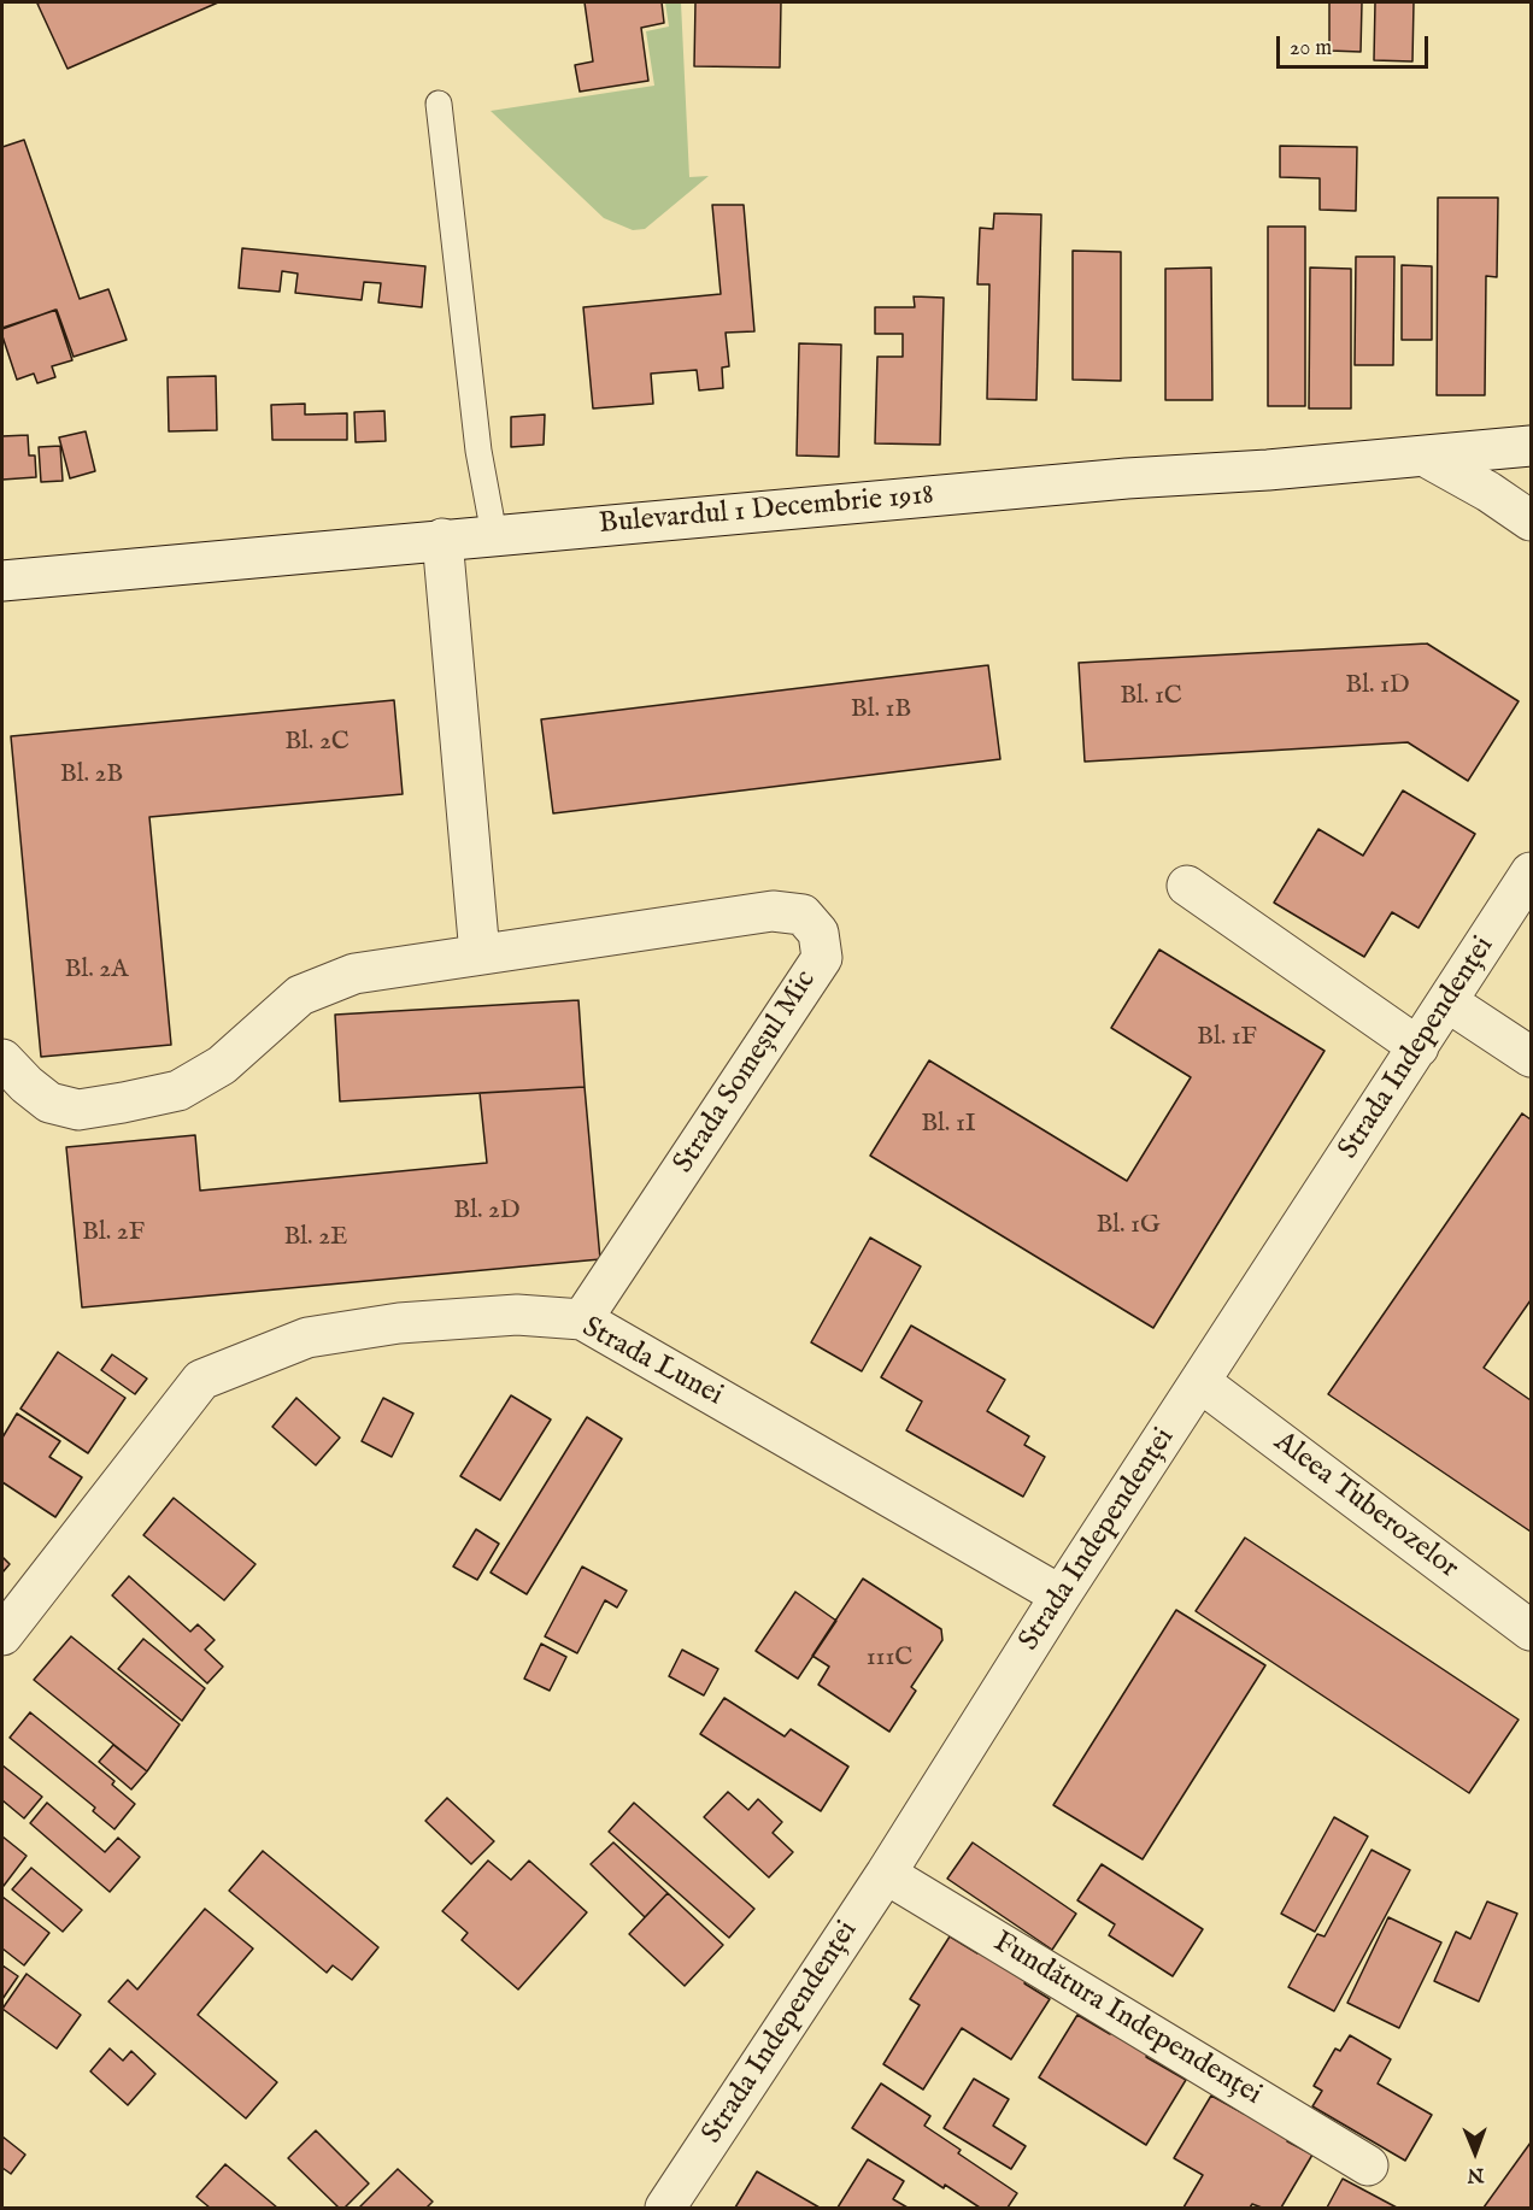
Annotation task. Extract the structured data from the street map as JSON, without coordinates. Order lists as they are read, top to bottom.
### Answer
{
  "streets": {
    "street": [
      "Bulevardul 1 Decembrie 1918",
      "Strada Independenței",
      "Strada Someșul Mic",
      "Strada Lunei",
      "Aleea Tuberozelor",
      "Fundătura Independenței"
    ]
  },
  "crossings": [
    ["Strada Independenței", "Strada Lunei"],
    ["Strada Independenței", "Aleea Tuberozelor"],
    ["Strada Independenței", "Fundătura Independenței"],
    ["Strada Someșul Mic", "Strada Lunei"]
  ],
  "house_numbers": [
    "Bl. 1D",
    "Bl. 1C",
    "Bl. 1B",
    "Bl. 2C",
    "Bl. 2B",
    "Bl. 2A",
    "Bl. 1F",
    "Bl. 1I",
    "Bl. 2D",
    "Bl. 1G",
    "Bl. 2F",
    "Bl. 2E",
    "111C"
  ],
  "scale_bar": "20 m",
  "north": "bottom"
}
